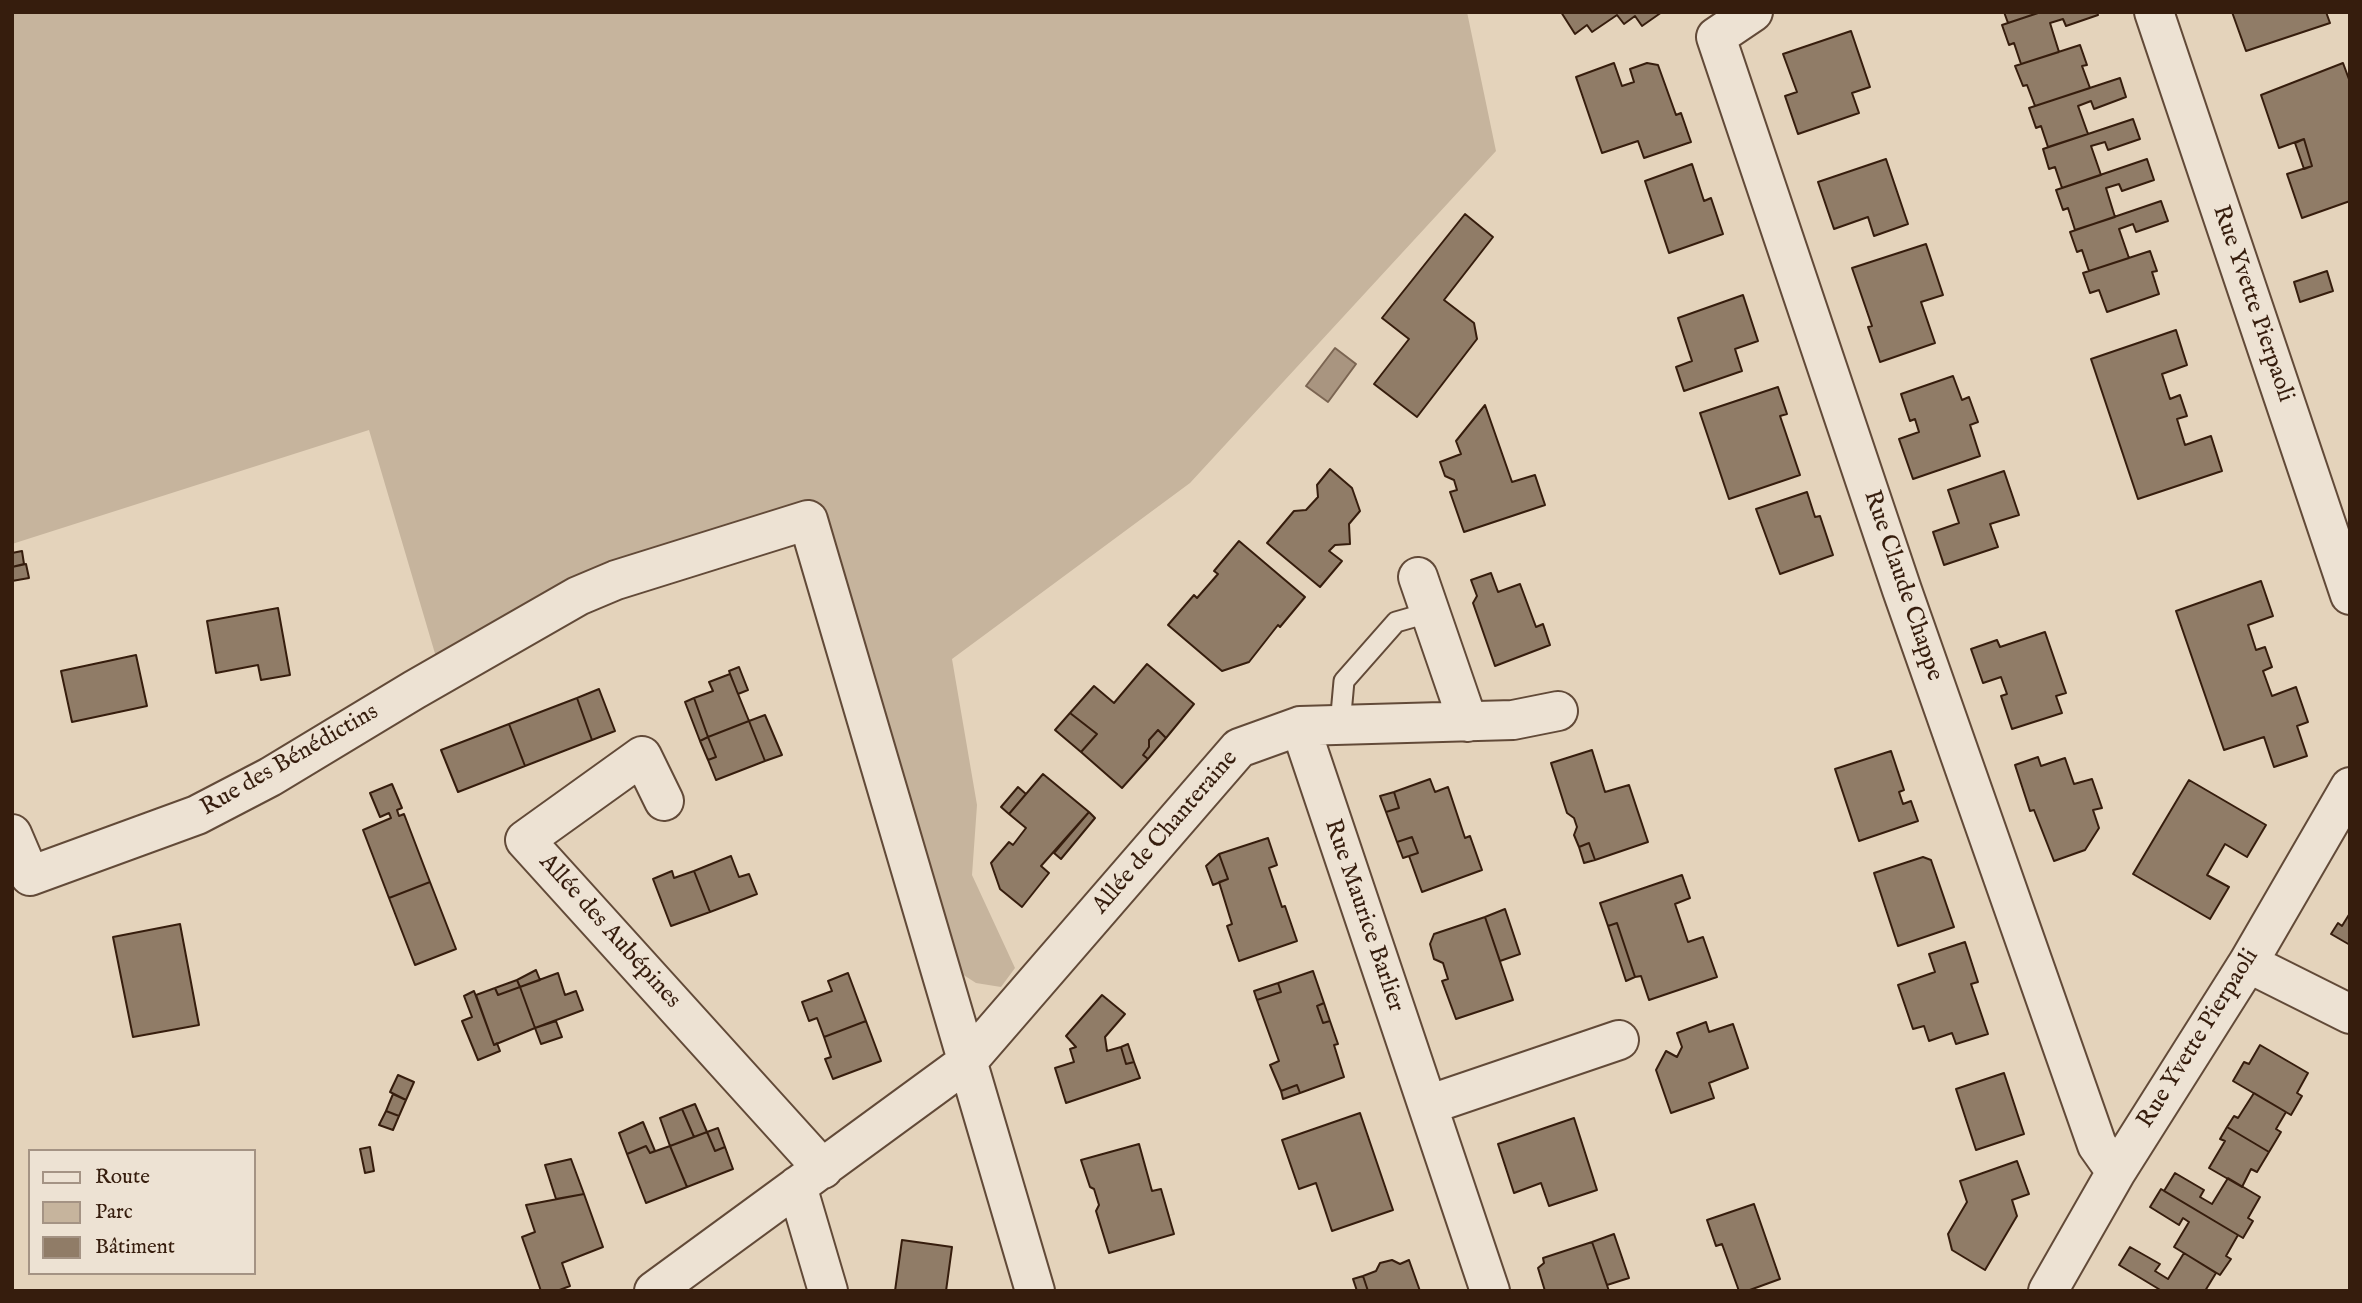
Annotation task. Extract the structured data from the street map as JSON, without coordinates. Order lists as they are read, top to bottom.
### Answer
{
  "streets": {
    "street": [
      "Rue Yvette Pierpaoli",
      "Rue Claude Chappe",
      "Rue des Bénédictins",
      "Allée de Chanteraine",
      "Rue Maurice Barlier",
      "Allée des Aubépines"
    ]
  },
  "crossings": [
    ["Rue Yvette Pierpaoli", "Rue Claude Chappe"],
    ["Rue des Bénédictins", "Allée de Chanteraine"],
    ["Allée de Chanteraine", "Rue Maurice Barlier"]
  ],
  "legend": ["Route", "Parc", "Bâtiment"]
}
